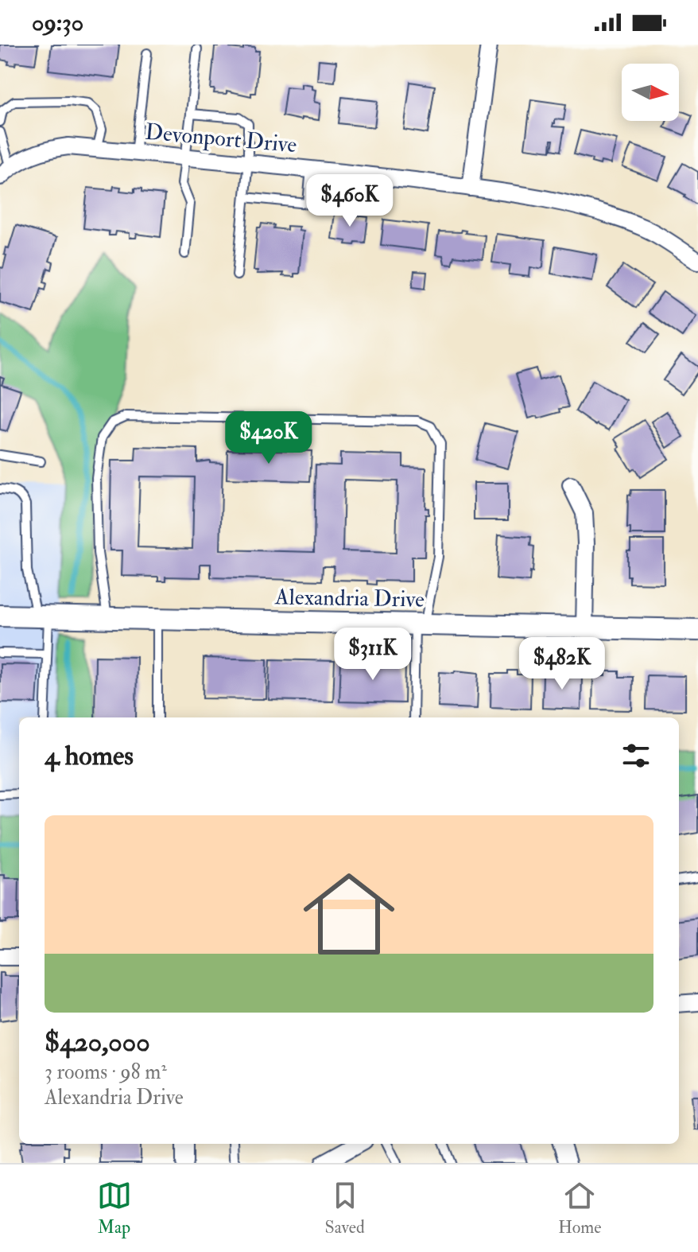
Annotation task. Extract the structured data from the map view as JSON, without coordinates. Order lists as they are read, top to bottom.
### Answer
{
  "streets": {
    "street": ["Devonport Drive", "Alexandria Drive"]
  },
  "north": "right",
  "page": {
    "status": "09:30",
    "price": [
      "$460K",
      "$420K",
      "$311K",
      "$482K"
    ],
    "heading": "4 homes",
    "list": [
      {
        "name": "$420,000",
        "note": "3 rooms · 98 m² · Alexandria Drive"
      }
    ],
    "tabs": ["Map", "Saved", "Home"]
  }
}
